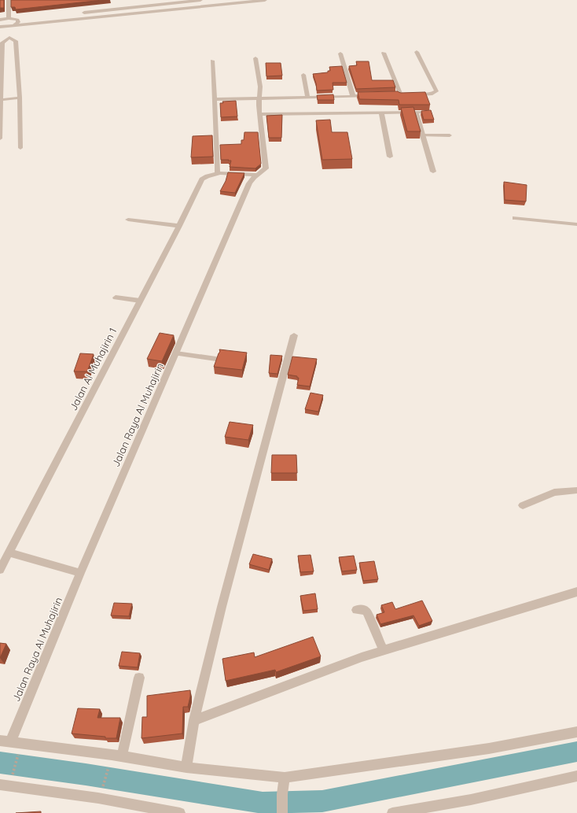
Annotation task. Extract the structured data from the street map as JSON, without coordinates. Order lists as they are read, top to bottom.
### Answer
{
  "streets": {
    "street": ["Jalan Al Muhajirin 1", "Jalan Raya Al Muhajirin"]
  },
  "crossings": [
    ["Jalan Al Muhajirin 1", "Jalan Raya Al Muhajirin"]
  ]
}
